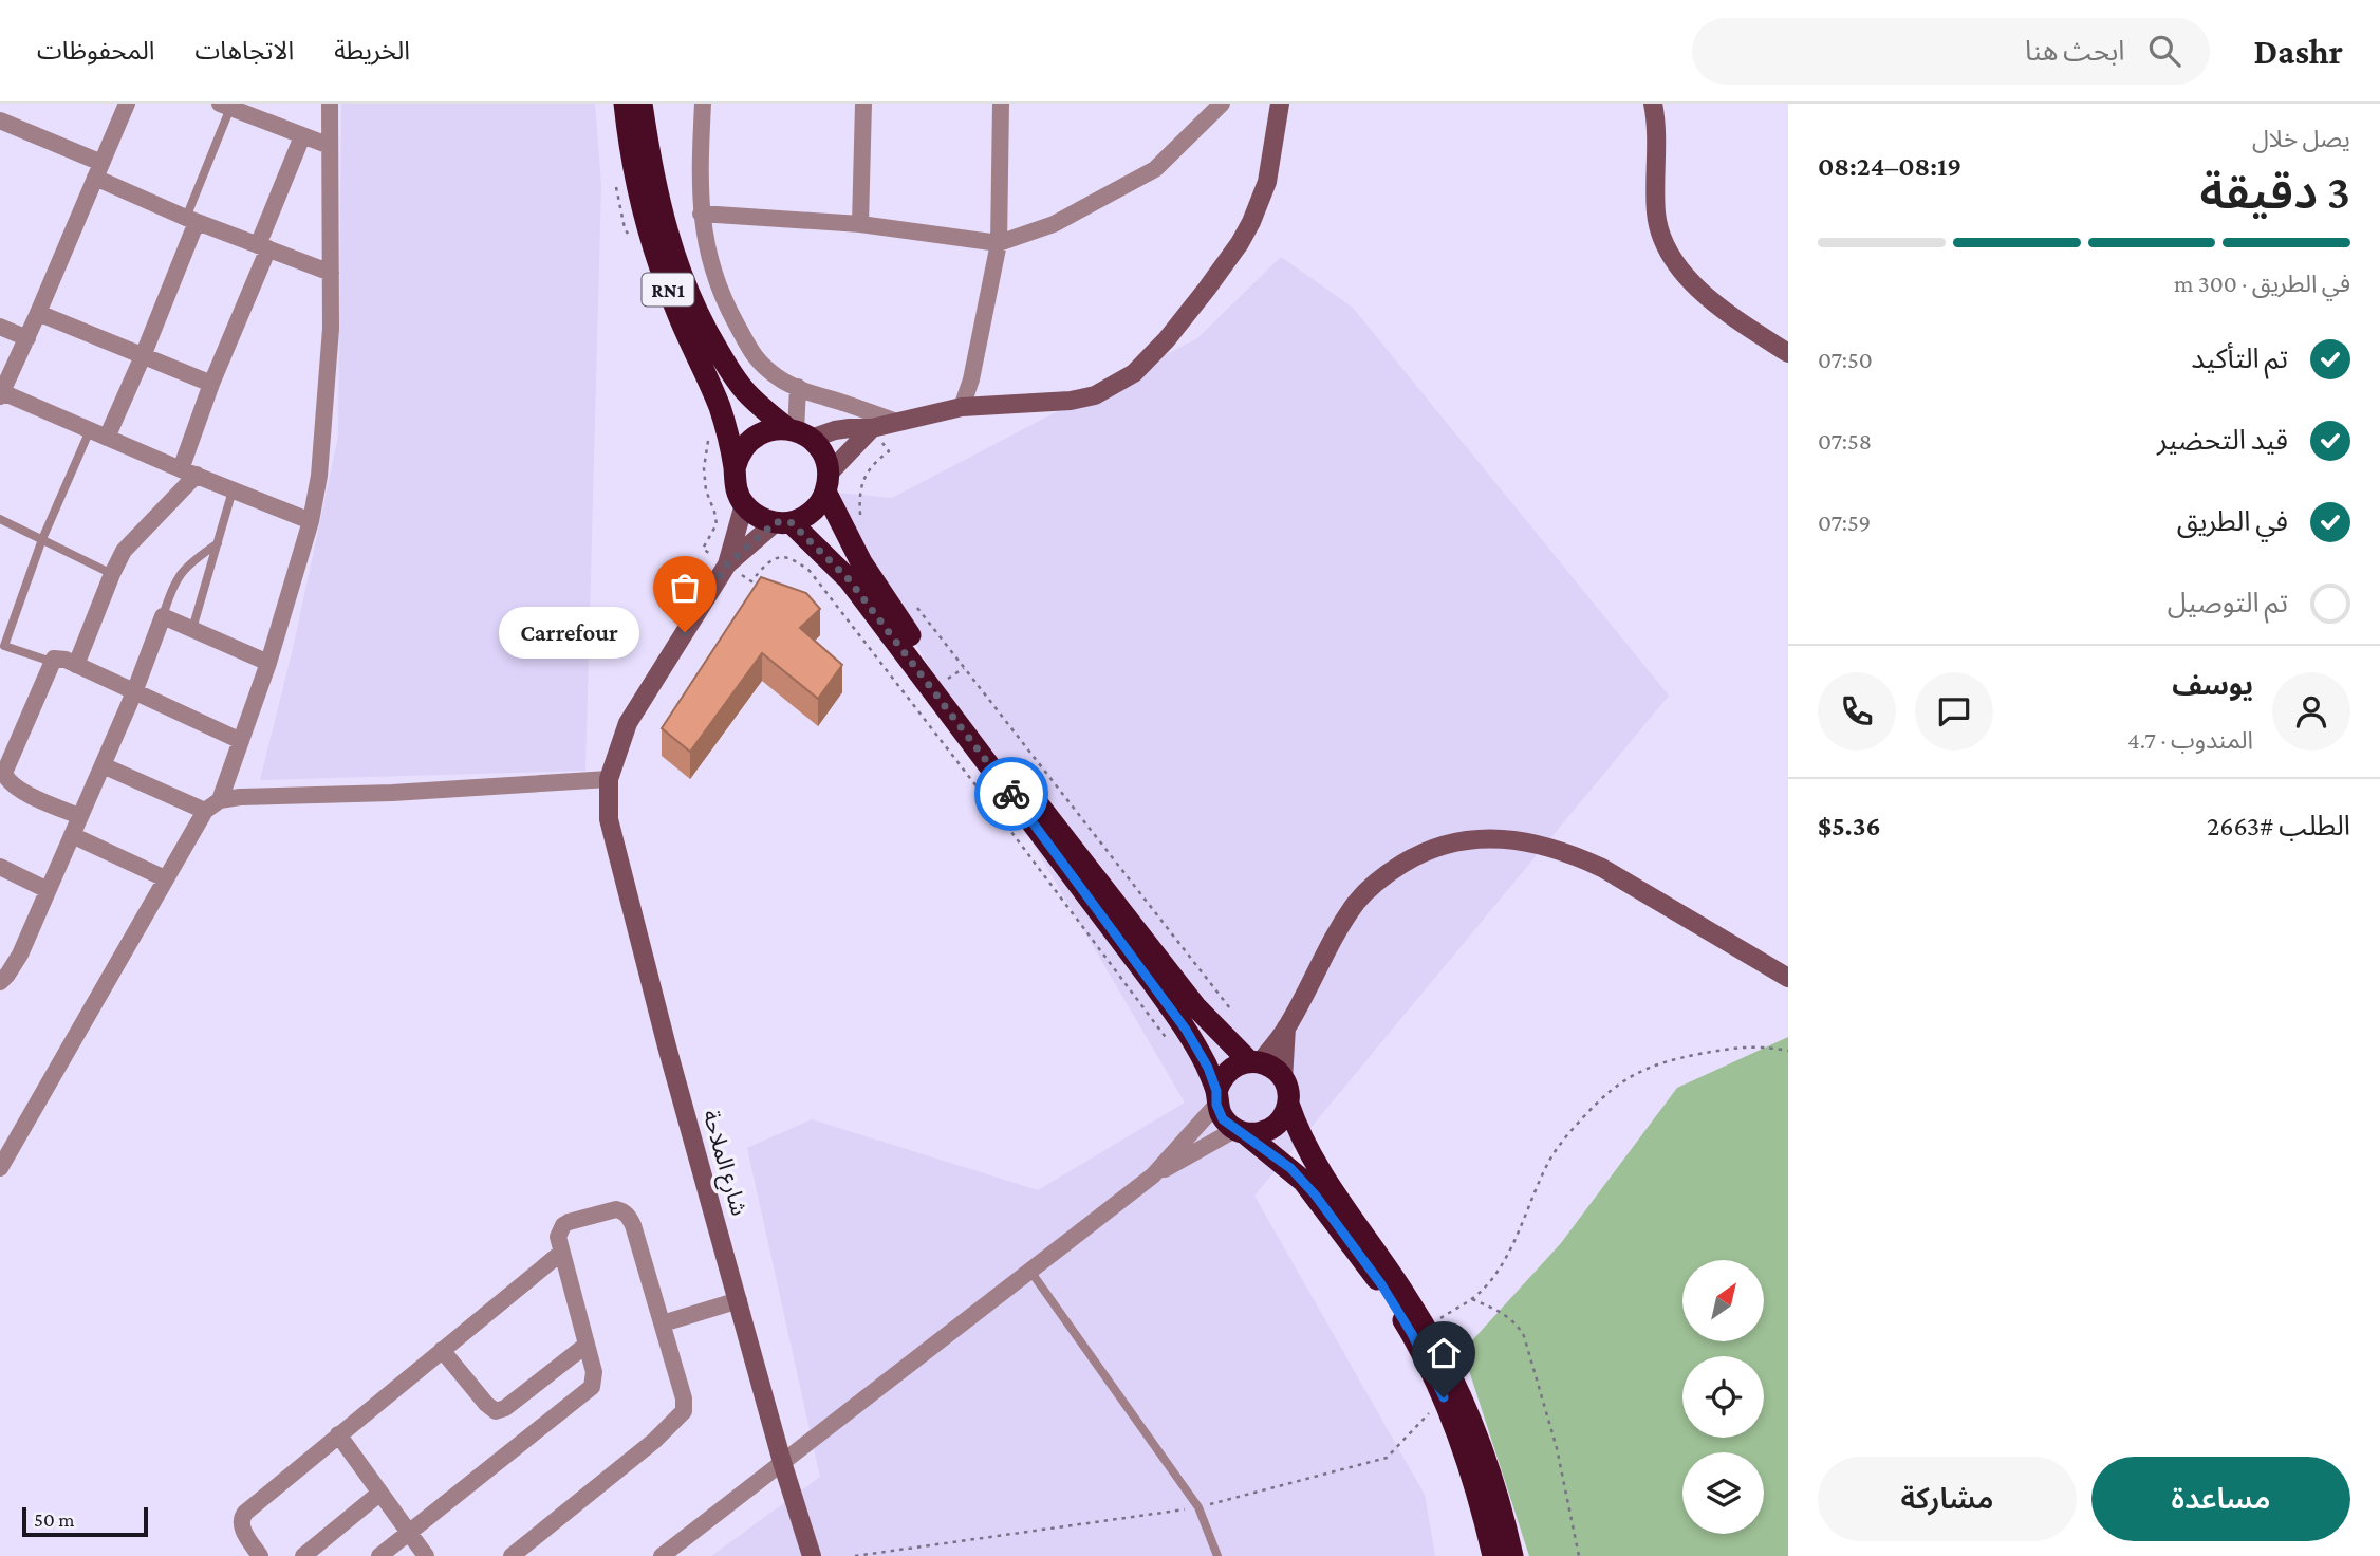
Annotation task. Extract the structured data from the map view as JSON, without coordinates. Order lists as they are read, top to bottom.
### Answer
{
  "streets": {
    "highway": ["RN1"],
    "street": ["شارع الملاحة"]
  },
  "places": ["Carrefour"],
  "scale_bar": "50 m",
  "north": "top right",
  "page": {
    "header": "Dashr",
    "search": "ابحث هنا",
    "nav": ["الخريطة", "الاتجاهات", "المحفوظات"],
    "heading": ["3 دقيقة", "يصل خلال", "08:19–08:24"],
    "panel": [
      "يوسف",
      "المندوب · 4.7",
      "الطلب #2663",
      "$5.36"
    ],
    "bar": "في الطريق · 300 m",
    "list": [
      ["تم التأكيد", "07:50"],
      ["قيد التحضير", "07:58"],
      ["في الطريق", "07:59"],
      "تم التوصيل"
    ],
    "bubble": "Carrefour",
    "buttons": ["مساعدة", "مشاركة"],
    "scale": "50 m"
  }
}
